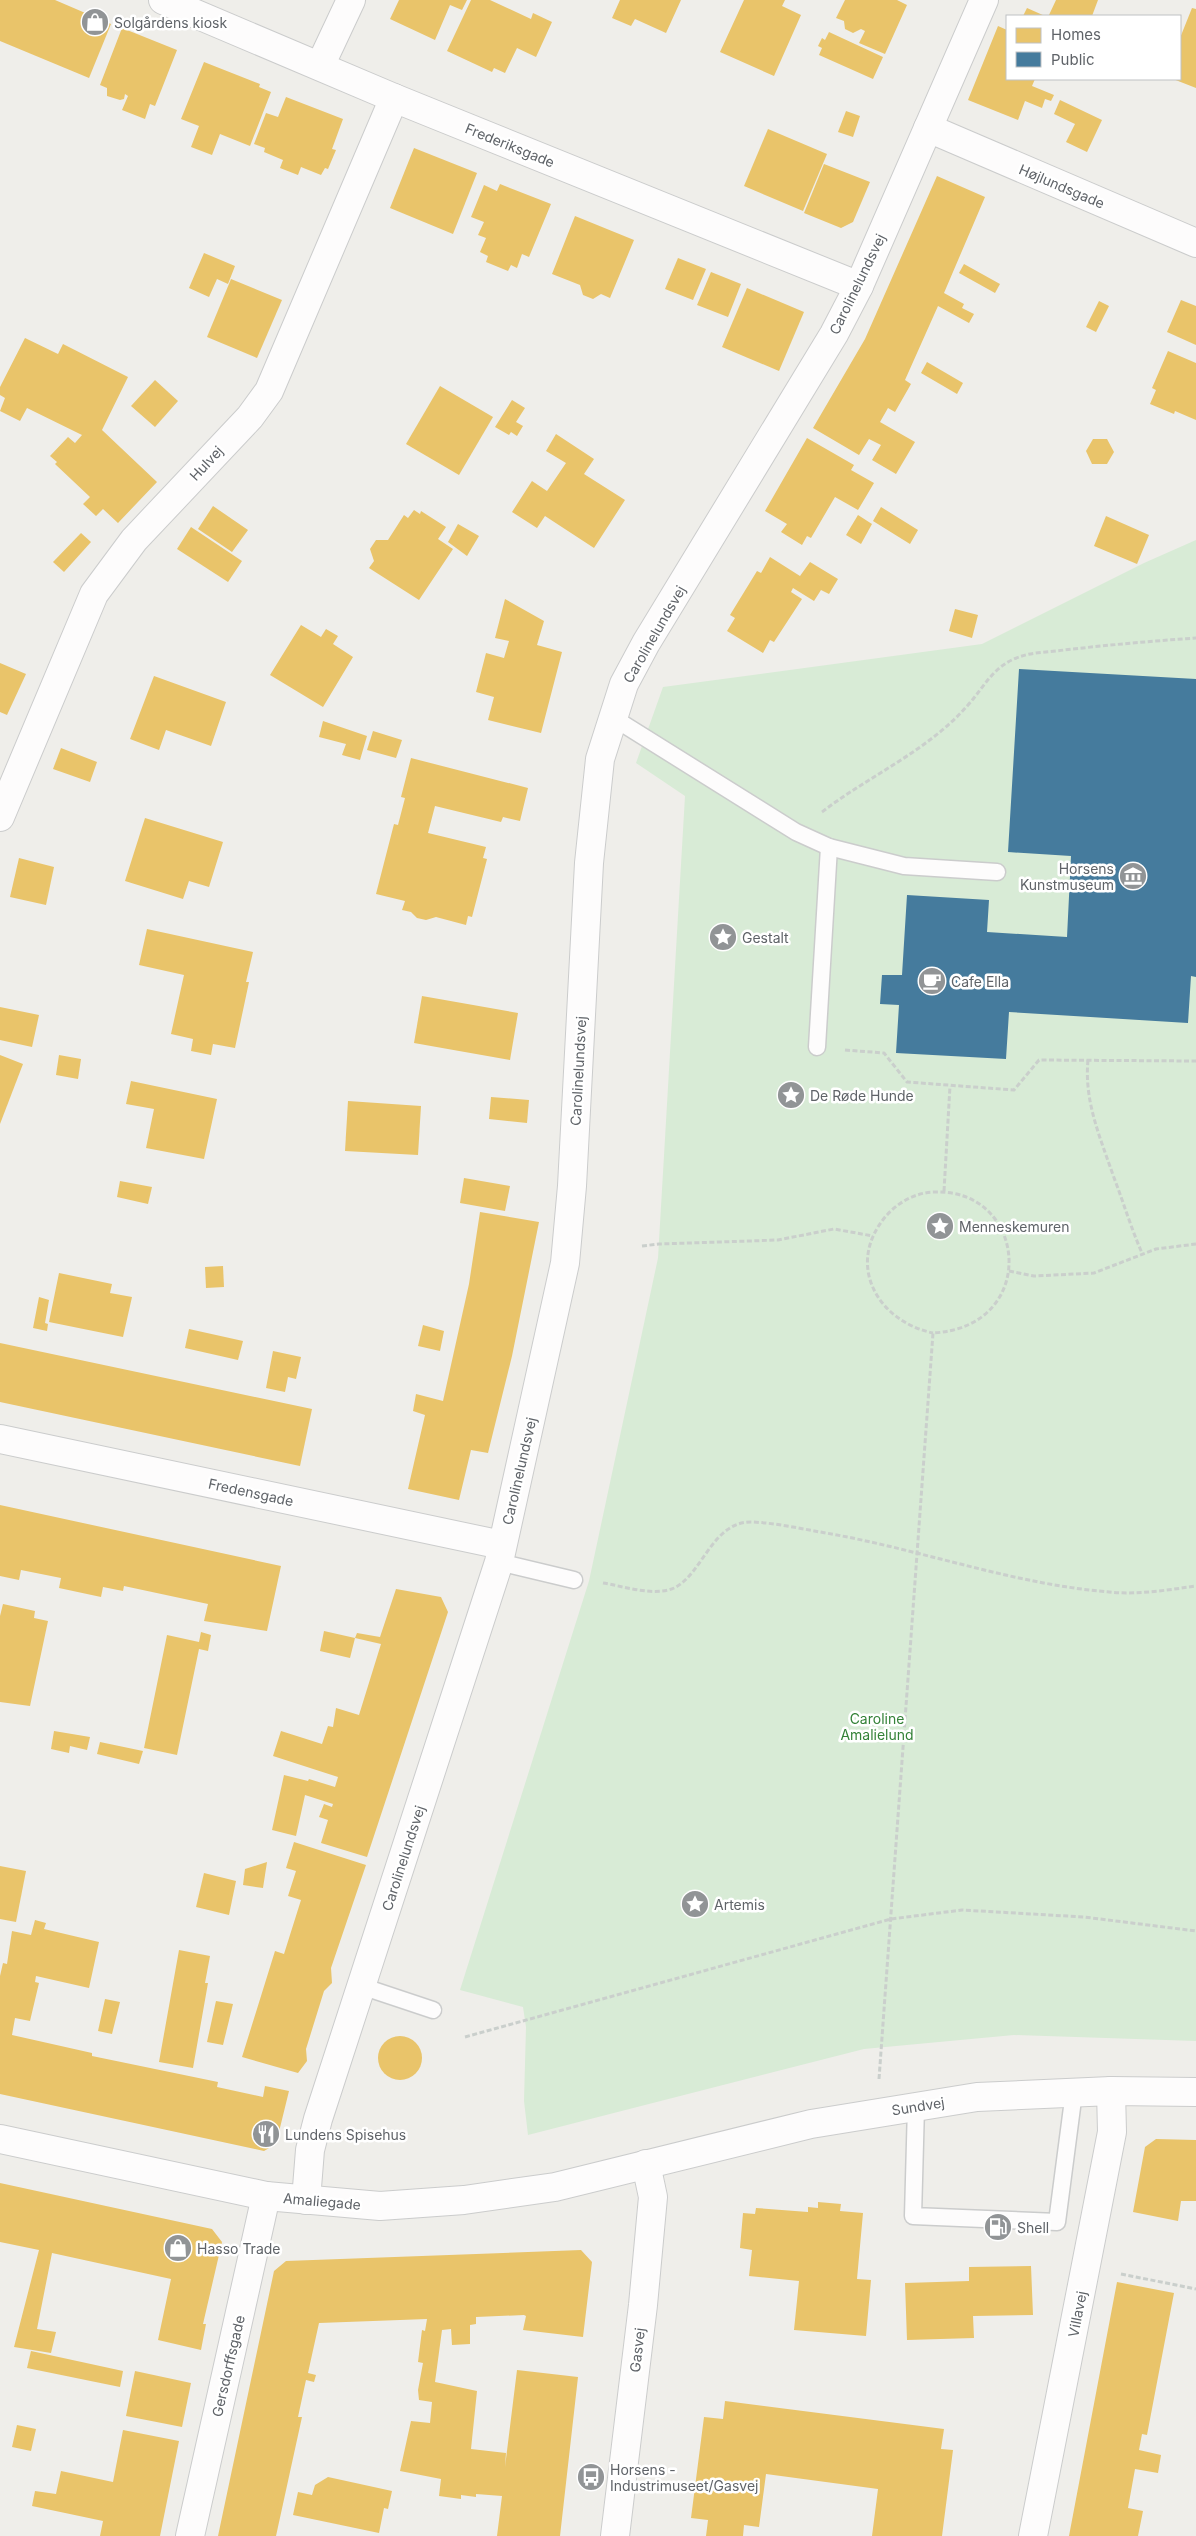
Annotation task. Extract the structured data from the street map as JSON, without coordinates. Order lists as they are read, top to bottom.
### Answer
{
  "streets": {
    "street": [
      "Frederiksgade",
      "Højlundsgade",
      "Carolinelundsvej",
      "Hulvej",
      "Fredensgade",
      "Sundvej",
      "Amaliegade",
      "Villavej",
      "Gasvej",
      "Gersdorffsgade"
    ]
  },
  "crossings": [
    ["Frederiksgade", "Carolinelundsvej"],
    ["Frederiksgade", "Hulvej"],
    ["Højlundsgade", "Carolinelundsvej"],
    ["Carolinelundsvej", "Fredensgade"],
    ["Carolinelundsvej", "Amaliegade"],
    ["Sundvej", "Amaliegade"],
    ["Sundvej", "Villavej"],
    ["Sundvej", "Gasvej"],
    ["Amaliegade", "Gasvej"],
    ["Amaliegade", "Gersdorffsgade"]
  ],
  "parks": ["Caroline Amalielund"],
  "places": {
    "shop": ["Solgårdens kiosk", "Hasso Trade"],
    "museum": ["Horsens Kunstmuseum"],
    "place": [
      "Gestalt",
      "De Røde Hunde",
      "Menneskemuren",
      "Artemis"
    ],
    "cafe": ["Cafe Ella"],
    "restaurant": ["Lundens Spisehus"],
    "fuel station": ["Shell"],
    "bus stop": ["Horsens - Industrimuseet/Gasvej"]
  },
  "legend": ["Homes", "Public"]
}
